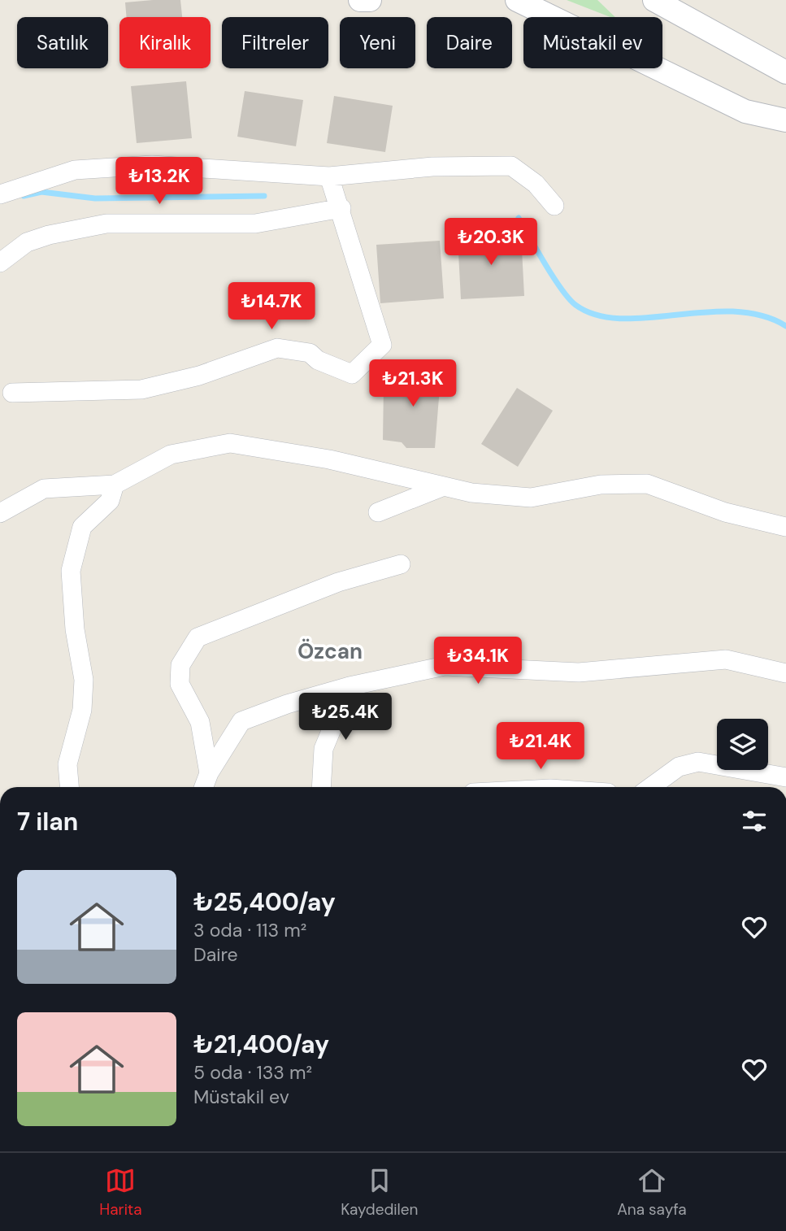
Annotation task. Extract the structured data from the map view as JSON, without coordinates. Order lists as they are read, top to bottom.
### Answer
{
  "districts": ["Özcan"],
  "page": {
    "chip": [
      "Satılık",
      "Kiralık",
      "Filtreler",
      "Yeni",
      "Daire",
      "Müstakil ev"
    ],
    "price": [
      "₺13.2K",
      "₺20.3K",
      "₺14.7K",
      "₺21.3K",
      "₺34.1K",
      "₺25.4K",
      "₺21.4K"
    ],
    "heading": "7 ilan",
    "list": [
      {
        "name": "₺25,400/ay",
        "note": "3 oda · 113 m² · Daire"
      },
      {
        "name": "₺21,400/ay",
        "note": "5 oda · 133 m² · Müstakil ev"
      }
    ],
    "tabs": ["Harita", "Kaydedilen", "Ana sayfa"]
  }
}
